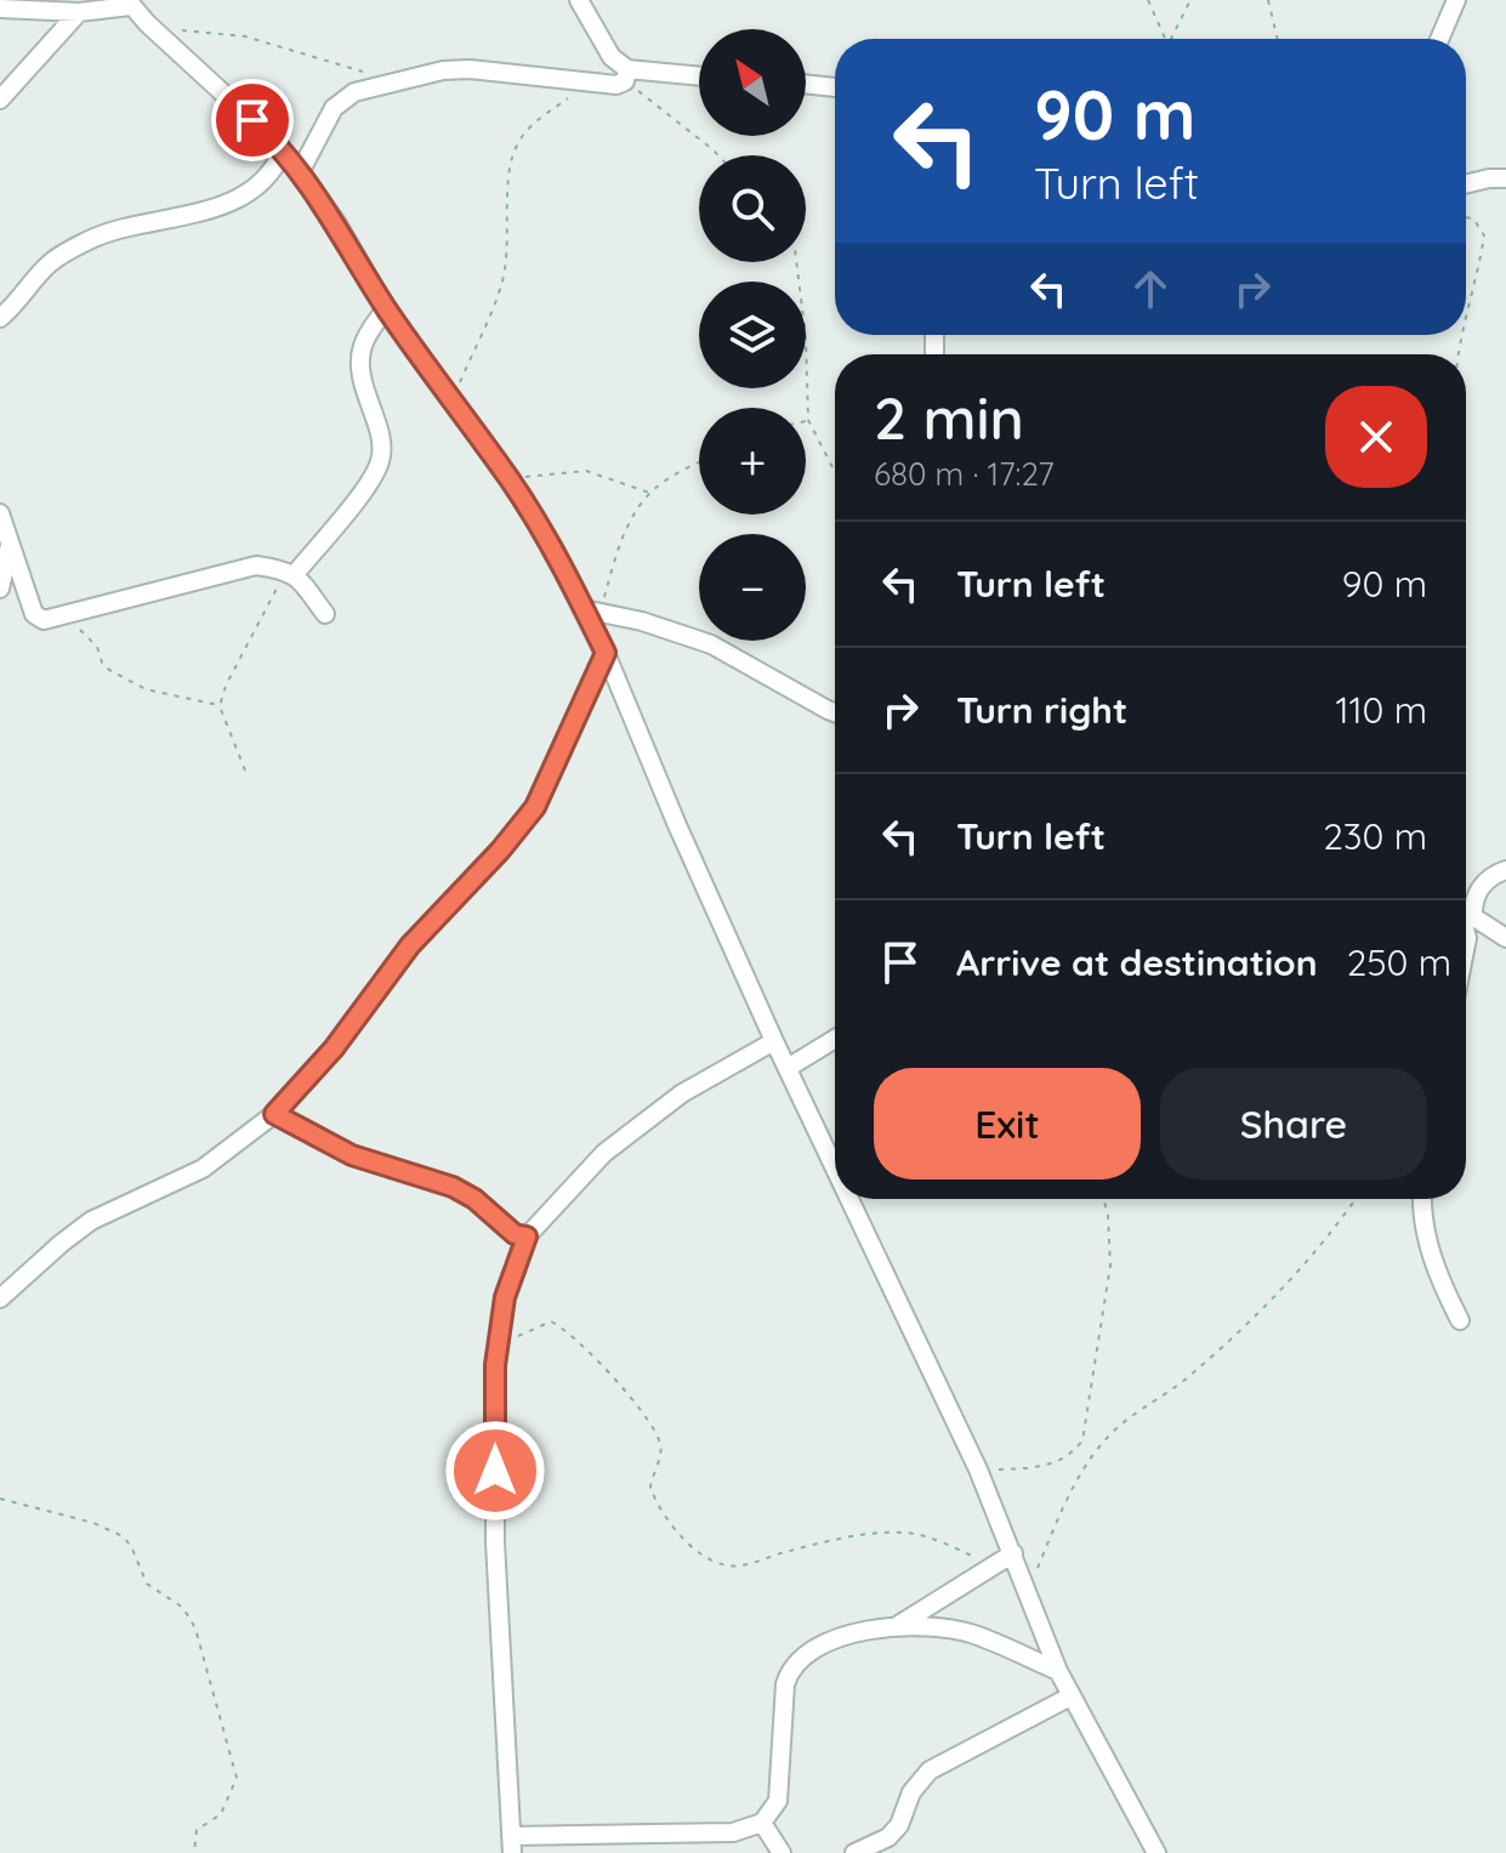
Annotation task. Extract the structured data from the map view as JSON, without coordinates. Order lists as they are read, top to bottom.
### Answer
{
  "north": "top left",
  "page": {
    "map_buttons": ["+", "−"],
    "turn": ["90 m", "Turn left"],
    "heading": ["2 min", "680 m · 17:27"],
    "list": [
      {
        "name": "Turn left",
        "value": "90 m"
      },
      {
        "name": "Turn right",
        "value": "110 m"
      },
      {
        "name": "Turn left",
        "value": "230 m"
      },
      {
        "name": "Arrive at destination",
        "value": "250 m"
      }
    ],
    "buttons": ["Exit", "Share"]
  }
}
